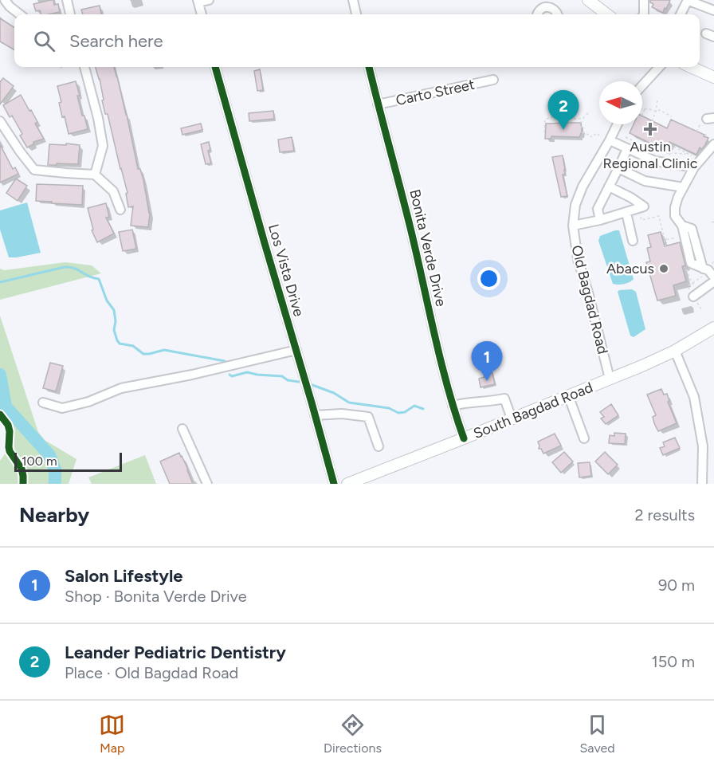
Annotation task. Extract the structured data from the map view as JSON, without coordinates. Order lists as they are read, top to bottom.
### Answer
{
  "streets": {
    "main road": ["South Bagdad Road"],
    "street": [
      "Carto Street",
      "Bonita Verde Drive",
      "Los Vista Drive",
      "Old Bagdad Road"
    ]
  },
  "crossings": [
    ["Carto Street", "Bonita Verde Drive"],
    ["Bonita Verde Drive", "South Bagdad Road"],
    ["Old Bagdad Road", "South Bagdad Road"]
  ],
  "places": {
    "health": ["Austin Regional Clinic"],
    "other": ["Abacus"]
  },
  "scale_bar": "100 m",
  "north": "left",
  "page": {
    "search": "Search here",
    "pins": ["2", "1"],
    "scale": "100 m",
    "heading": ["Nearby", "2 results"],
    "list": [
      {
        "mark": "1",
        "name": "Salon Lifestyle",
        "note": "Shop · Bonita Verde Drive",
        "value": "90 m"
      },
      {
        "mark": "2",
        "name": "Leander Pediatric Dentistry",
        "note": "Place · Old Bagdad Road",
        "value": "150 m"
      }
    ],
    "nav": ["Map", "Directions", "Saved"]
  }
}
